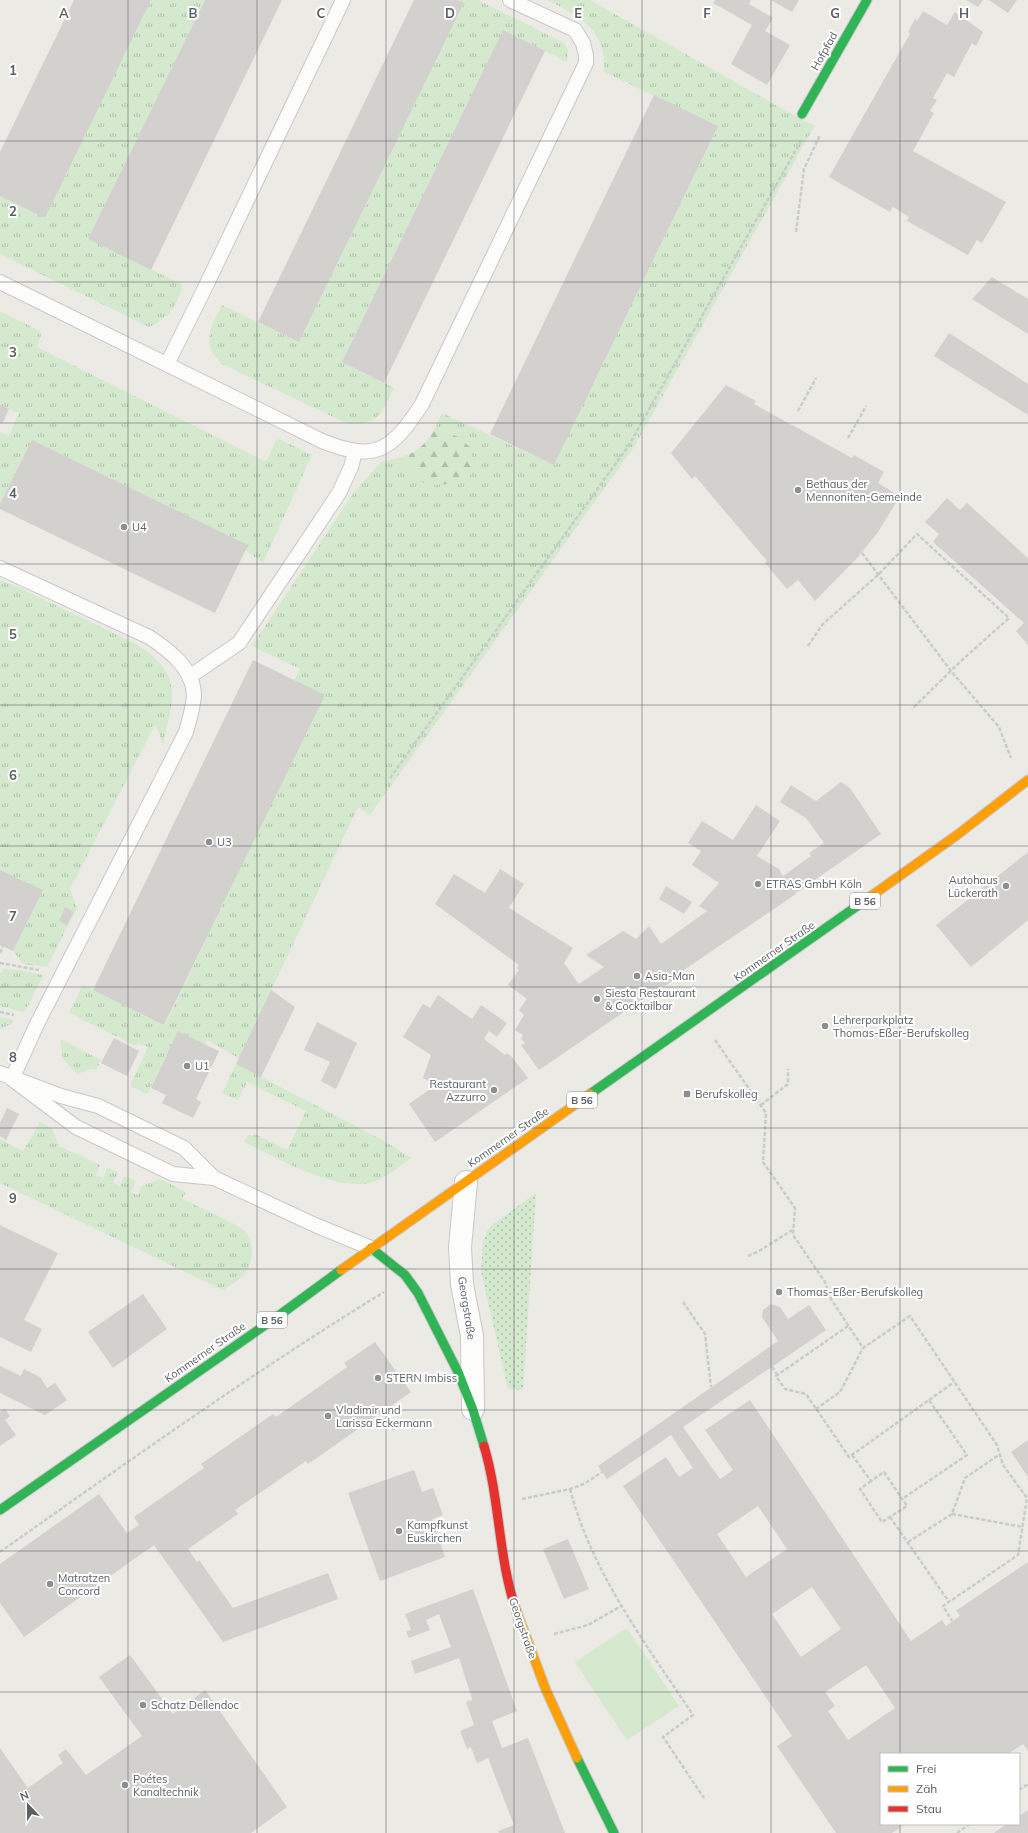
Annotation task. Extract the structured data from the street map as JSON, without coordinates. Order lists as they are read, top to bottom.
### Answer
{
  "streets": {
    "main road": [
      "Hofpfad",
      "B 56",
      "Kommerner Straße",
      "Georgstraße"
    ]
  },
  "crossings": [
    ["Kommerner Straße", "Georgstraße"]
  ],
  "places": {
    "other": [
      "Bethaus der Mennoniten-Gemeinde",
      "U4",
      "U3",
      "ETRAS GmbH Köln",
      "Autohaus Lückerath",
      "Asia-Man",
      "Siesta Restaurant & Cocktailbar",
      "Lehrerparkplatz Thomas-Eßer-Berufskolleg",
      "U1",
      "Restaurant Azzurro",
      "Thomas-Eßer-Berufskolleg",
      "STERN Imbiss",
      "Vladimir und Larissa Eckermann",
      "Kampfkunst Euskirchen",
      "Matratzen Concord",
      "Schatz Dellendoc",
      "Poétes Kanaltechnik"
    ],
    "transit": ["Berufskolleg"]
  },
  "legend": ["Frei", "Zäh", "Stau"],
  "north": "top",
  "grid": {
    "columns": [
      "A",
      "B",
      "C",
      "D",
      "E",
      "F",
      "G",
      "H"
    ],
    "rows": [
      "1",
      "2",
      "3",
      "4",
      "5",
      "6",
      "7",
      "8",
      "9"
    ]
  }
}
